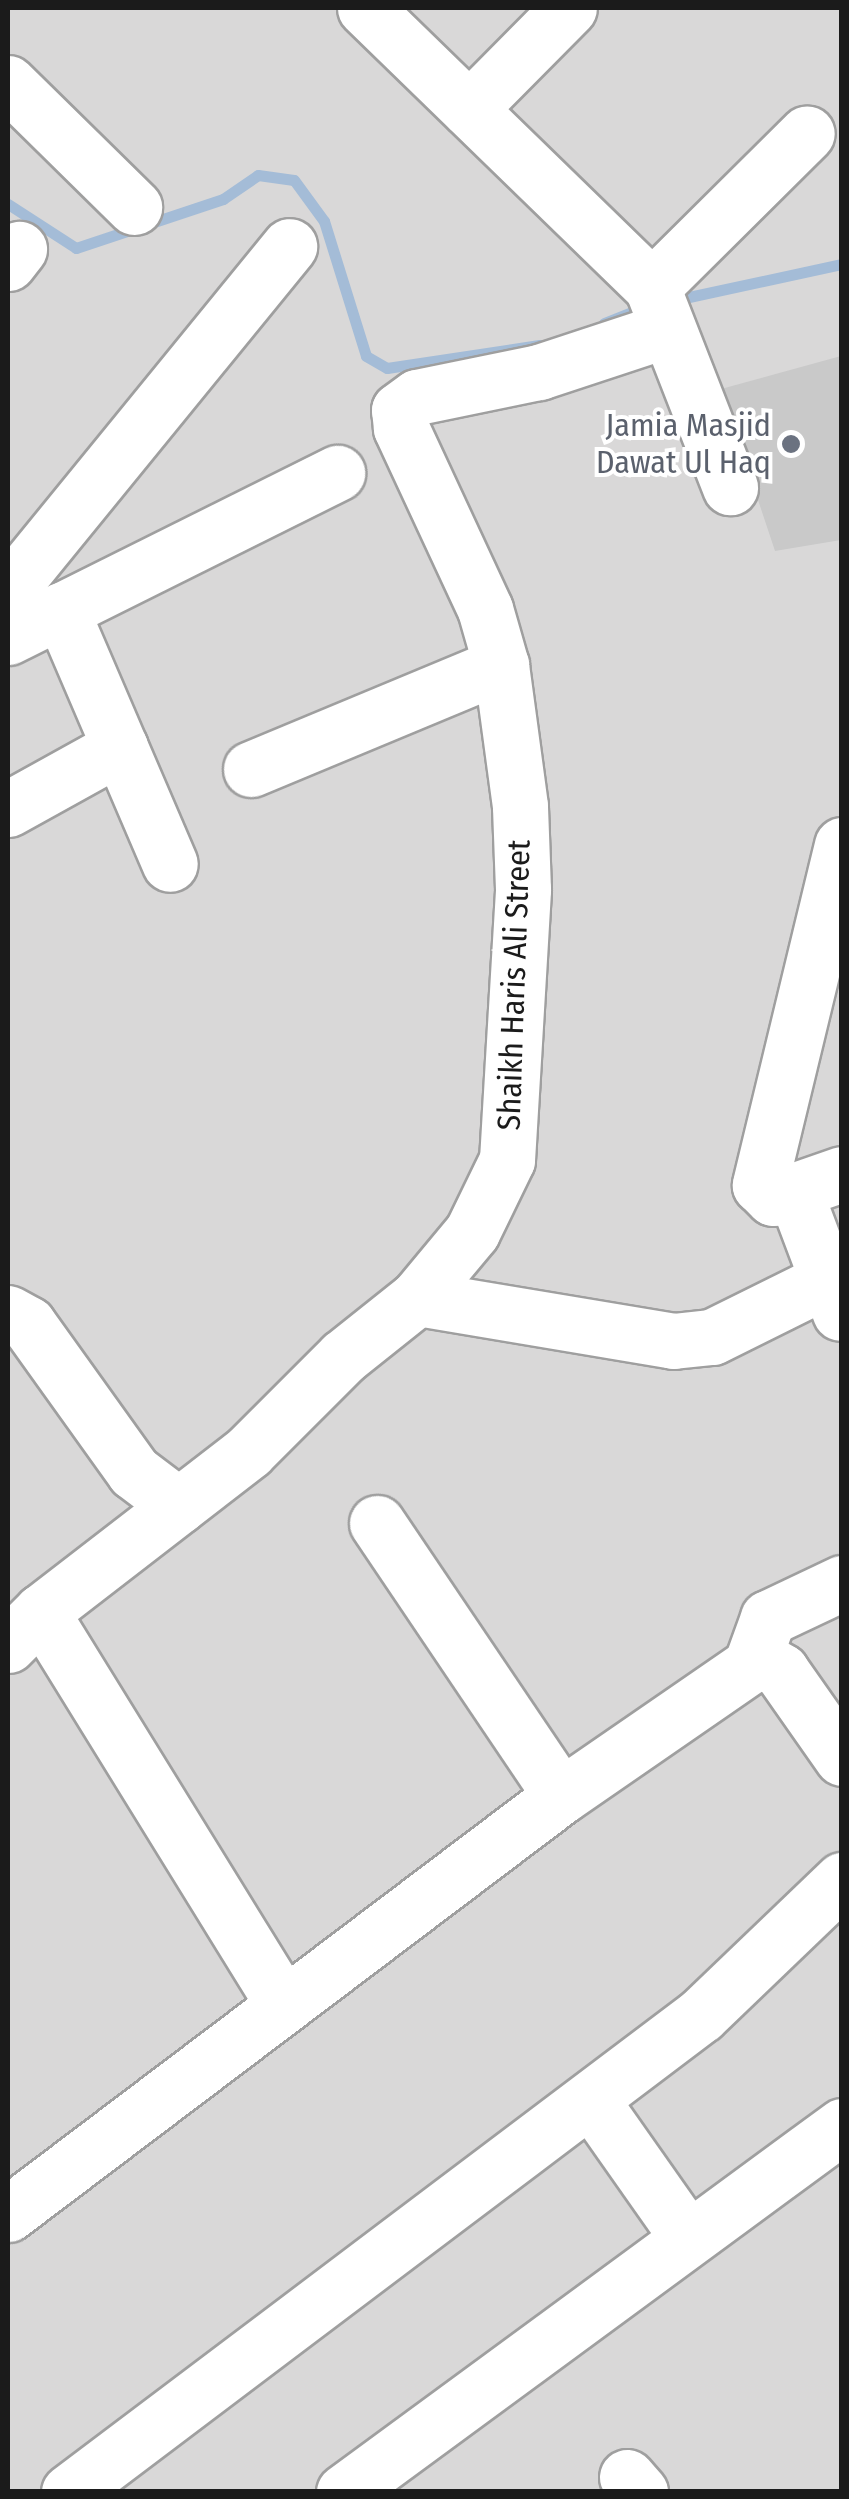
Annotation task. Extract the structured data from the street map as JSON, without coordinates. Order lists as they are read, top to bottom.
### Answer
{
  "streets": {
    "street": ["Shaikh Haris Ali Street"]
  },
  "places": ["Jamia Masjid Dawat Ul Haq"]
}
